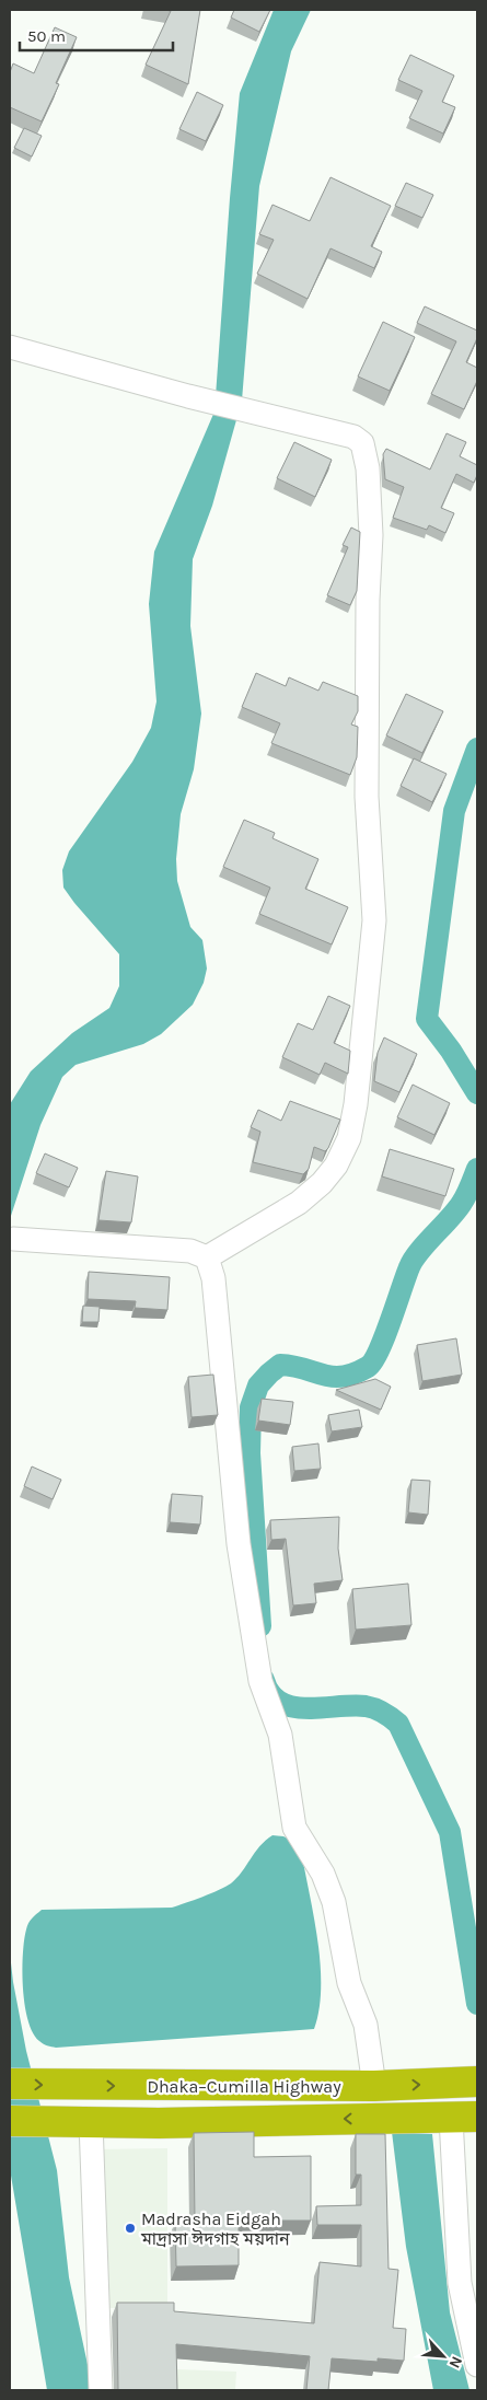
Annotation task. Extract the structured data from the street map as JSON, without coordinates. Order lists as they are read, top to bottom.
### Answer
{
  "streets": {
    "highway": ["Dhaka–Cumilla Highway"]
  },
  "places": ["Madrasha Eidgah মাদ্রাসা ঈদগাহ ময়দান"],
  "scale_bar": "50 m",
  "north": "bottom right"
}
